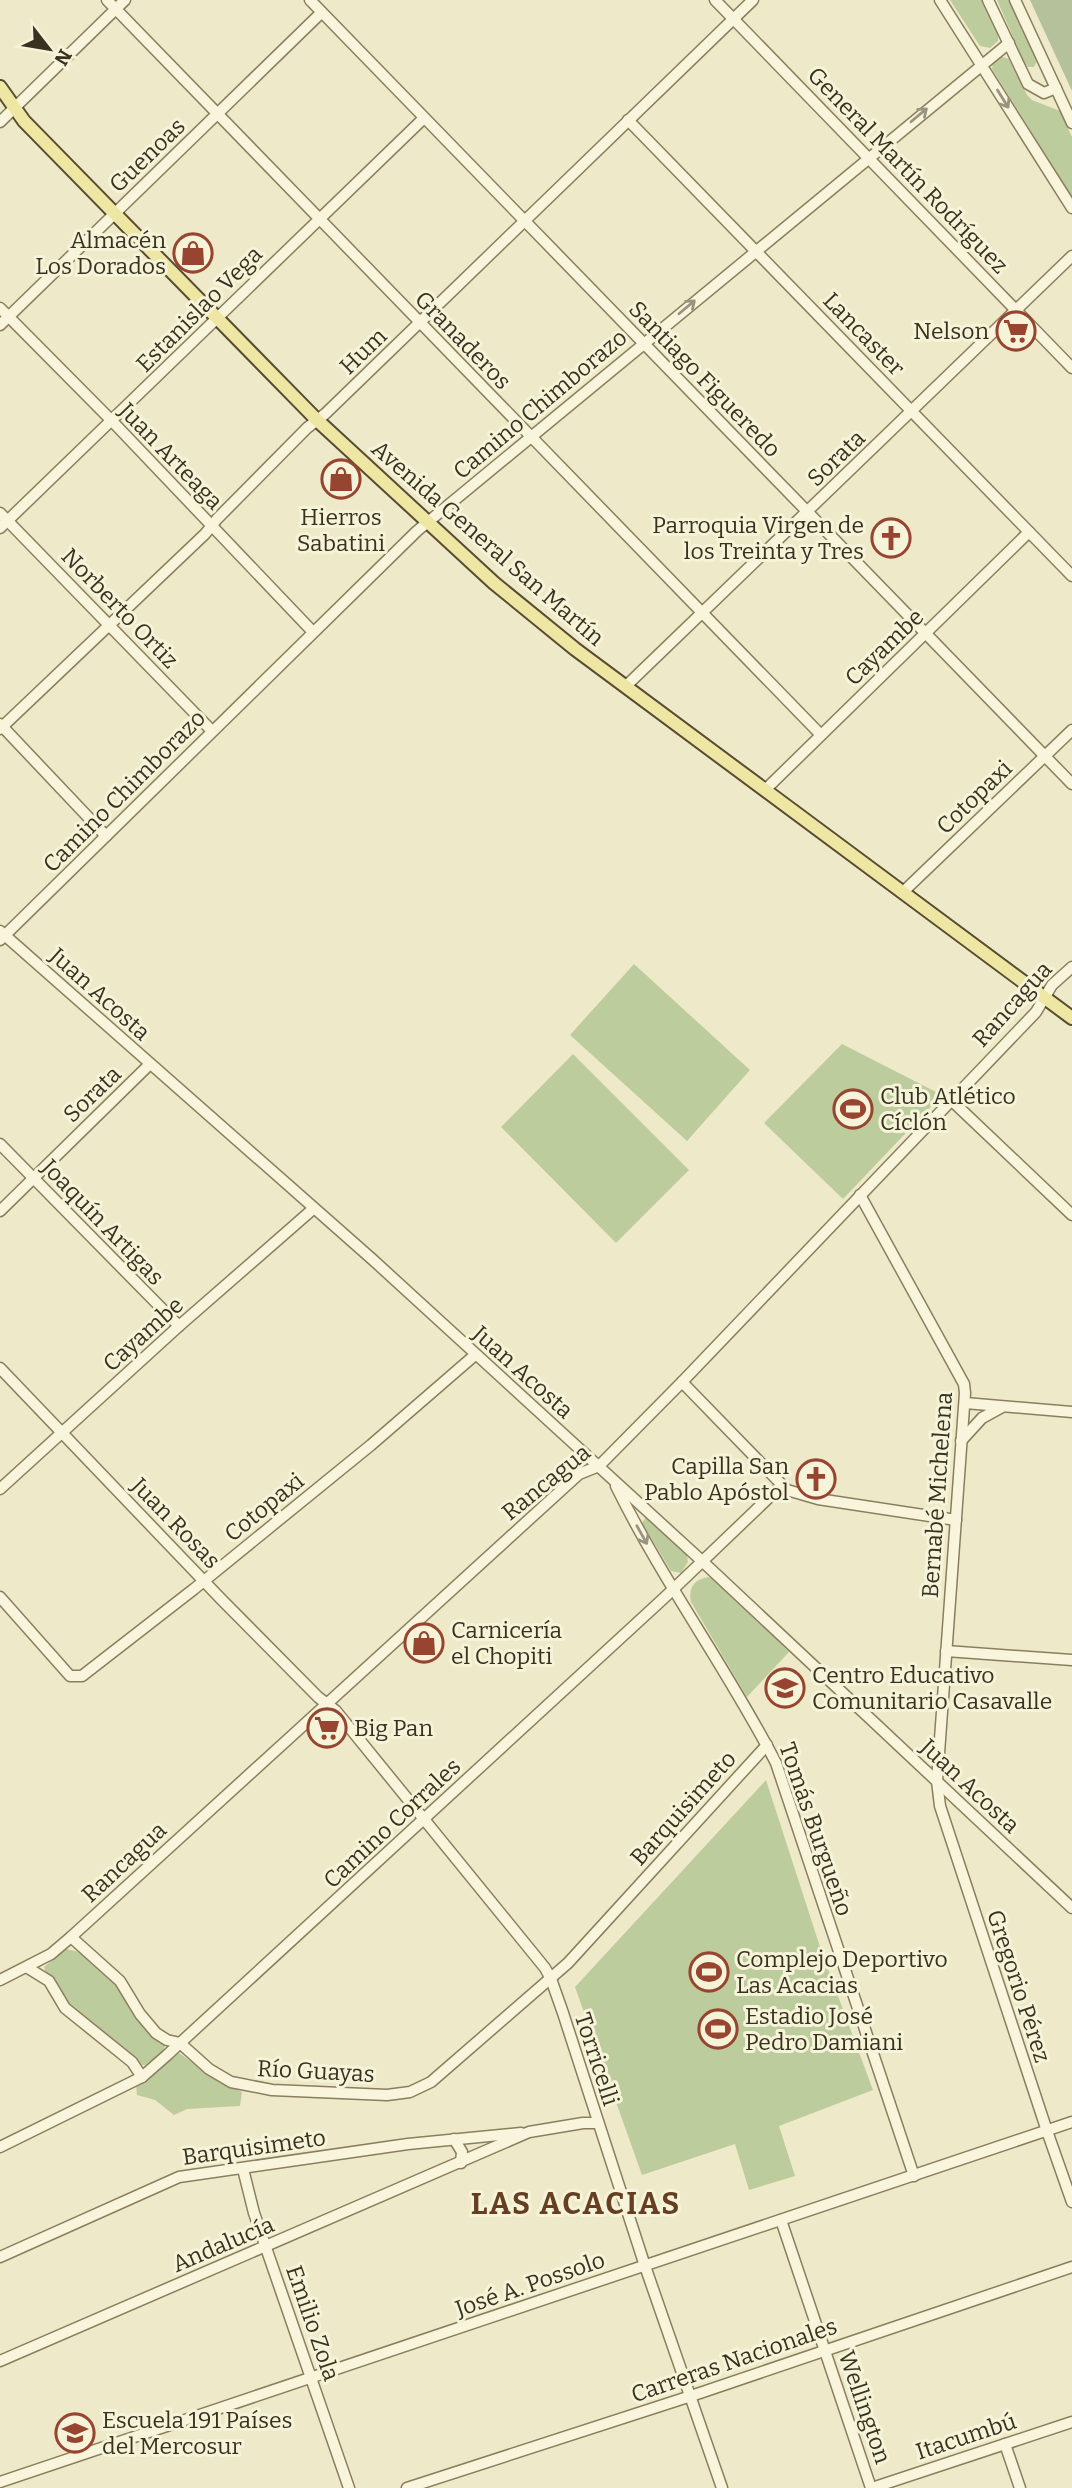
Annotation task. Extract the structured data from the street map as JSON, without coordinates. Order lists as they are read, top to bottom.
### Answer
{
  "streets": {
    "main road": ["Avenida General San Martín"],
    "street": [
      "Guenoas",
      "General Martín Rodríguez",
      "Estanislao Vega",
      "Lancaster",
      "Granaderos",
      "Hum",
      "Santiago Figueredo",
      "Camino Chimborazo",
      "Juan Arteaga",
      "Sorata",
      "Norberto Ortiz",
      "Cayambe",
      "Cotopaxi",
      "Juan Acosta",
      "Rancagua",
      "Joaquín Artigas",
      "Bernabé Michelena",
      "Juan Rosas",
      "Barquisimeto",
      "Camino Corrales",
      "Tomás Burgueño",
      "Gregorio Pérez",
      "Torricelli",
      "Río Guayas",
      "Andalucía",
      "José A. Possolo",
      "Emilio Zola",
      "Carreras Nacionales",
      "Wellington",
      "Itacumbú"
    ]
  },
  "crossings": [
    ["Guenoas", "Granaderos"],
    ["Guenoas", "Santiago Figueredo"],
    ["Guenoas", "Juan Arteaga"],
    ["Guenoas", "Avenida General San Martín"],
    ["General Martín Rodríguez", "Hum"],
    ["General Martín Rodríguez", "Camino Chimborazo"],
    ["General Martín Rodríguez", "Sorata"],
    ["Estanislao Vega", "Granaderos"],
    ["Estanislao Vega", "Santiago Figueredo"],
    ["Estanislao Vega", "Juan Arteaga"],
    ["Estanislao Vega", "Avenida General San Martín"],
    ["Estanislao Vega", "Norberto Ortiz"],
    ["Lancaster", "Hum"],
    ["Lancaster", "Camino Chimborazo"],
    ["Lancaster", "Sorata"],
    ["Lancaster", "Cayambe"],
    ["Granaderos", "Hum"],
    ["Granaderos", "Camino Chimborazo"],
    ["Granaderos", "Sorata"],
    ["Granaderos", "Cayambe"],
    ["Hum", "Santiago Figueredo"],
    ["Hum", "Juan Arteaga"],
    ["Hum", "Avenida General San Martín"],
    ["Hum", "Norberto Ortiz"],
    ["Santiago Figueredo", "Camino Chimborazo"],
    ["Santiago Figueredo", "Sorata"],
    ["Santiago Figueredo", "Cayambe"],
    ["Santiago Figueredo", "Cotopaxi"],
    ["Camino Chimborazo", "Juan Arteaga"],
    ["Camino Chimborazo", "Avenida General San Martín"],
    ["Camino Chimborazo", "Norberto Ortiz"],
    ["Camino Chimborazo", "Juan Acosta"],
    ["Sorata", "Avenida General San Martín"],
    ["Sorata", "Juan Acosta"],
    ["Sorata", "Joaquín Artigas"],
    ["Avenida General San Martín", "Cayambe"],
    ["Avenida General San Martín", "Cotopaxi"],
    ["Avenida General San Martín", "Rancagua"],
    ["Cayambe", "Juan Acosta"],
    ["Cayambe", "Joaquín Artigas"],
    ["Cayambe", "Juan Rosas"],
    ["Cotopaxi", "Juan Acosta"],
    ["Cotopaxi", "Juan Rosas"],
    ["Juan Acosta", "Rancagua"],
    ["Juan Acosta", "Bernabé Michelena"],
    ["Juan Acosta", "Camino Corrales"],
    ["Juan Acosta", "Tomás Burgueño"],
    ["Juan Acosta", "Gregorio Pérez"],
    ["Rancagua", "Bernabé Michelena"],
    ["Rancagua", "Juan Rosas"],
    ["Rancagua", "Torricelli"],
    ["Rancagua", "Río Guayas"],
    ["Bernabé Michelena", "Gregorio Pérez"],
    ["Juan Rosas", "Torricelli"],
    ["Barquisimeto", "Tomás Burgueño"],
    ["Barquisimeto", "Torricelli"],
    ["Barquisimeto", "Río Guayas"],
    ["Barquisimeto", "Andalucía"],
    ["Barquisimeto", "Emilio Zola"],
    ["Camino Corrales", "Tomás Burgueño"],
    ["Camino Corrales", "Torricelli"],
    ["Camino Corrales", "Río Guayas"],
    ["Tomás Burgueño", "José A. Possolo"],
    ["Gregorio Pérez", "José A. Possolo"],
    ["Torricelli", "Andalucía"],
    ["Torricelli", "José A. Possolo"],
    ["Torricelli", "Carreras Nacionales"],
    ["Andalucía", "Emilio Zola"],
    ["José A. Possolo", "Emilio Zola"],
    ["José A. Possolo", "Wellington"],
    ["Carreras Nacionales", "Wellington"],
    ["Wellington", "Itacumbú"]
  ],
  "districts": ["LAS ACACIAS"],
  "places": {
    "shop": ["Almacén Los Dorados", "Hierros Sabatini", "Carnicería el Chopiti"],
    "supermarket": ["Nelson", "Big Pan"],
    "church": ["Parroquia Virgen de los Treinta y Tres", "Capilla San Pablo Apóstol"],
    "sports": ["Club Atlético Cíclón", "Complejo Deportivo Las Acacias", "Estadio José Pedro Damiani"],
    "school or university": ["Centro Educativo Comunitario Casavalle", "Escuela 191 Países del Mercosur"]
  },
  "north": "bottom right"
}
